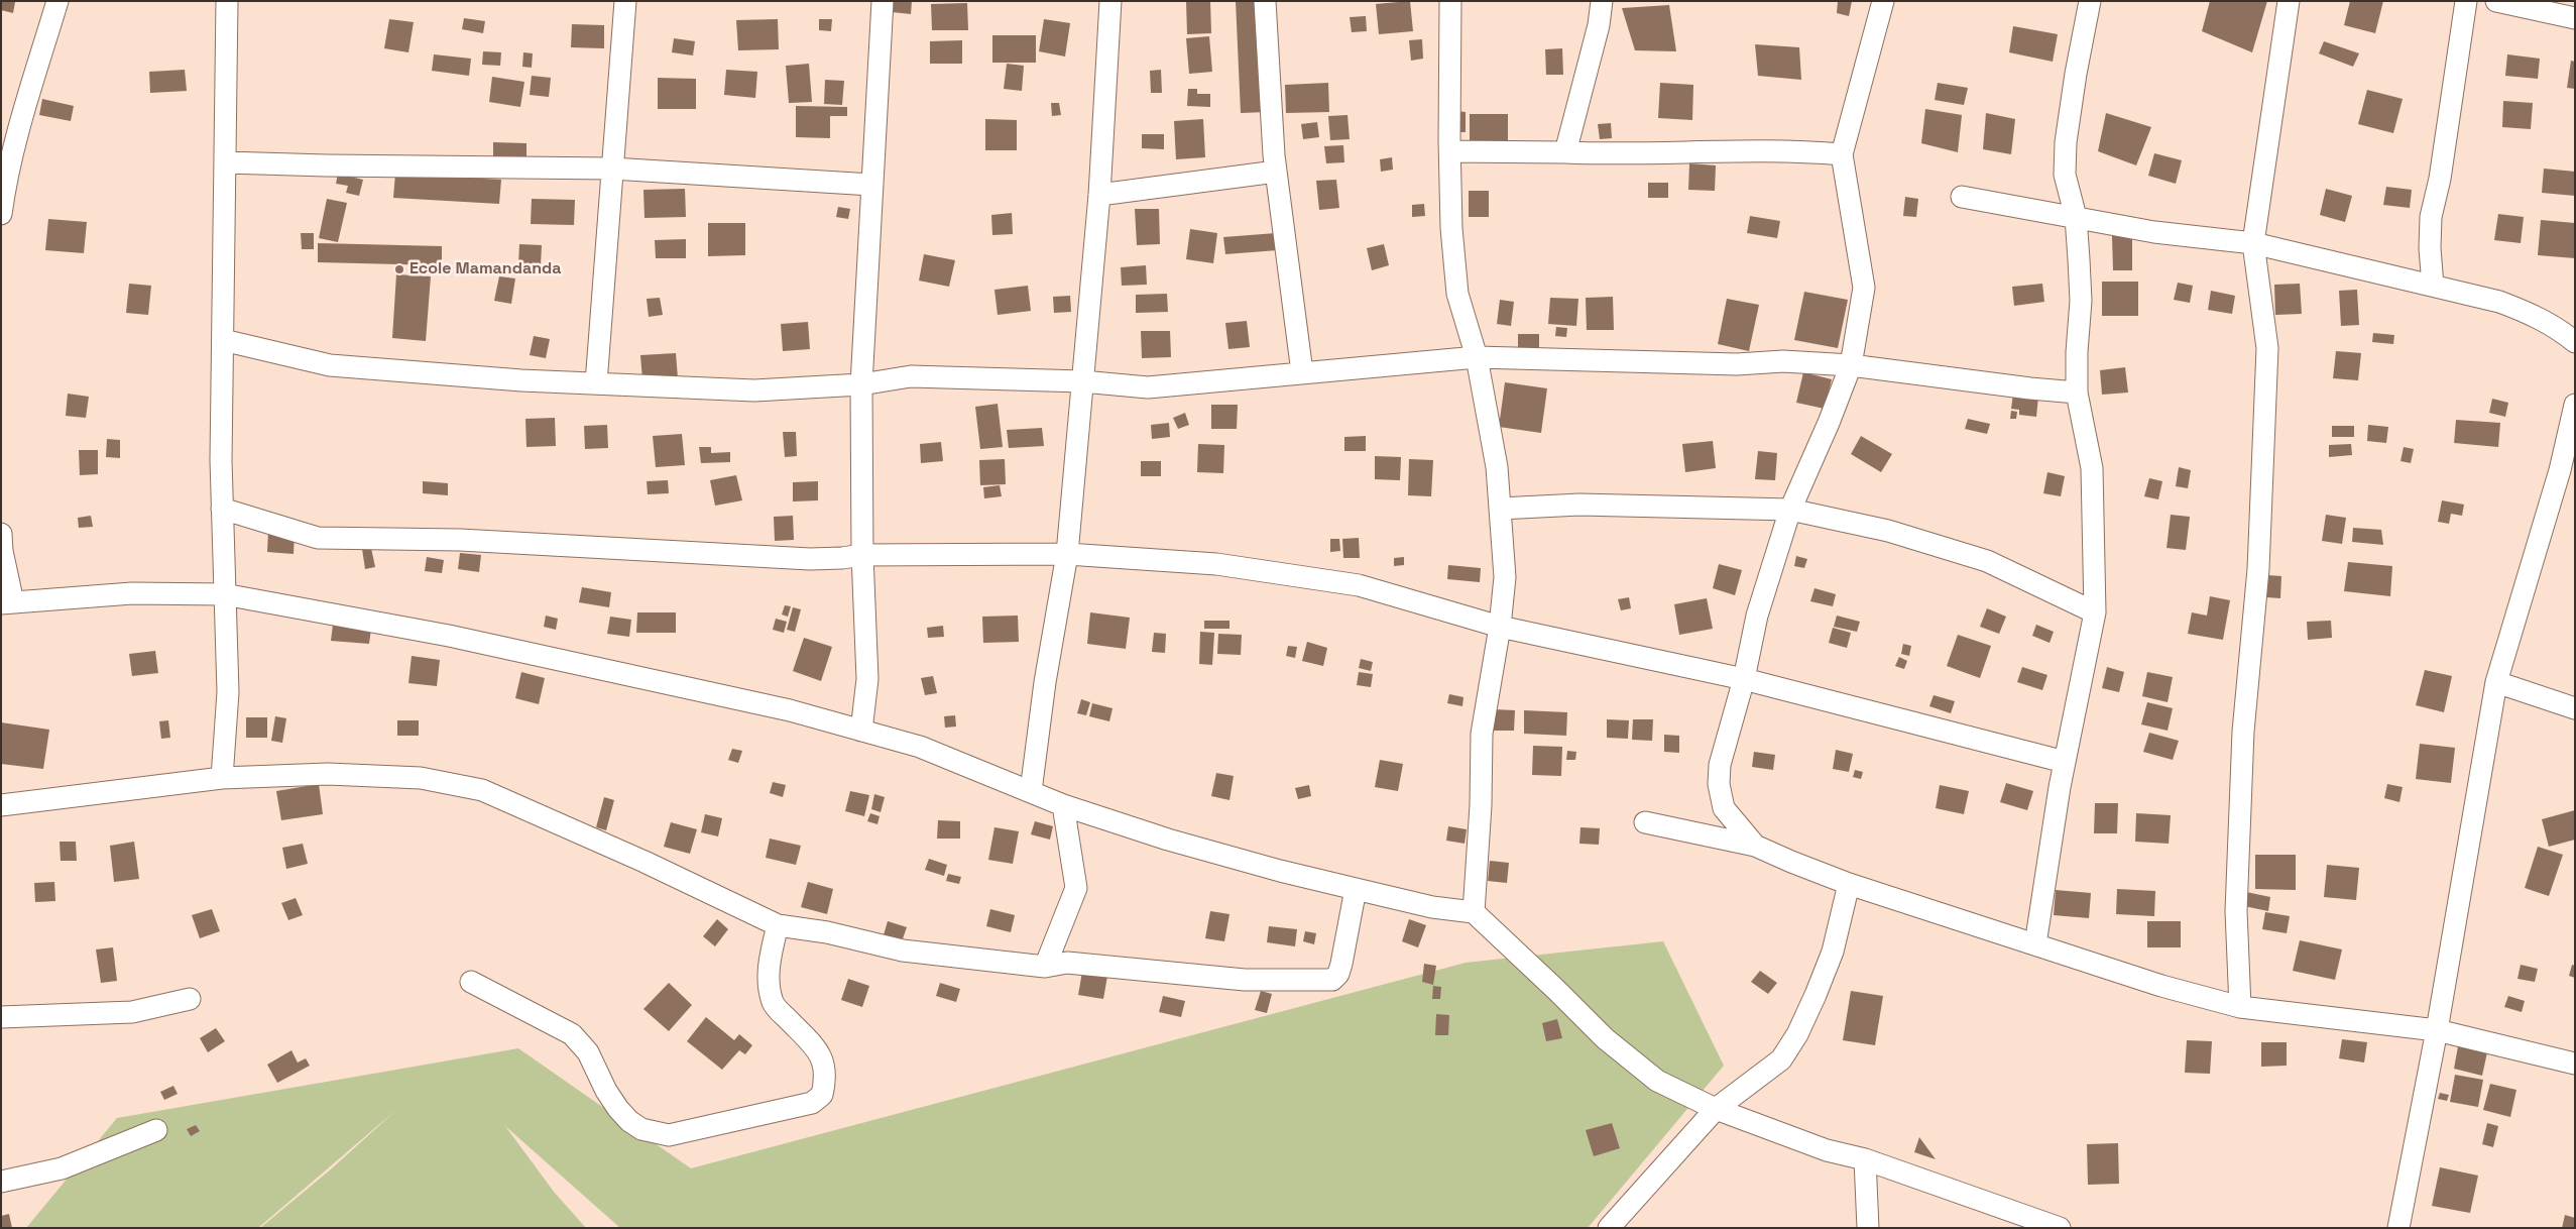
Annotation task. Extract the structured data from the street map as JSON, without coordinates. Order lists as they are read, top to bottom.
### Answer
{
  "places": ["Ecole Mamandanda"]
}
